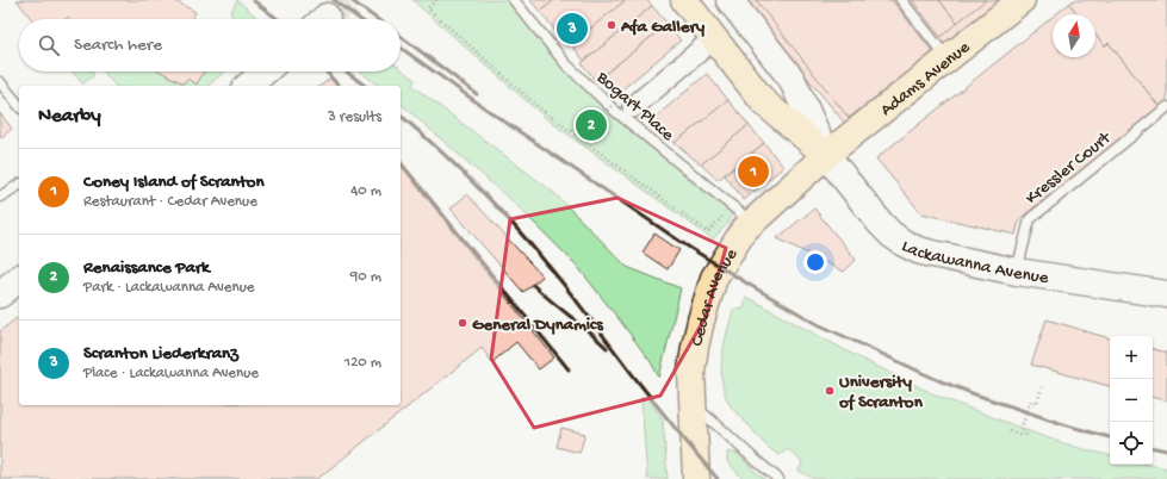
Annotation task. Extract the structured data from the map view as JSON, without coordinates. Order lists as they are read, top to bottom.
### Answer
{
  "streets": {
    "main road": ["Adams Avenue", "Lackawanna Avenue", "Cedar Avenue"],
    "lane": ["Bogart Place", "Kressler Court"]
  },
  "crossings": [
    ["Adams Avenue", "Lackawanna Avenue"],
    ["Adams Avenue", "Cedar Avenue"],
    ["Bogart Place", "Cedar Avenue"],
    ["Kressler Court", "Lackawanna Avenue"],
    ["Lackawanna Avenue", "Cedar Avenue"]
  ],
  "places": ["Afa Gallery", "General Dynamics", "University of Scranton"],
  "north": "top",
  "page": {
    "pins": ["3", "2", "1"],
    "search": "Search here",
    "heading": ["Nearby", "3 results"],
    "list": [
      {
        "mark": "1",
        "name": "Coney Island of Scranton",
        "note": "Restaurant · Cedar Avenue",
        "value": "40 m"
      },
      {
        "mark": "2",
        "name": "Renaissance Park",
        "note": "Park · Lackawanna Avenue",
        "value": "90 m"
      },
      {
        "mark": "3",
        "name": "Scranton Liederkranz",
        "note": "Place · Lackawanna Avenue",
        "value": "120 m"
      }
    ],
    "map_buttons": ["+", "−"]
  }
}
